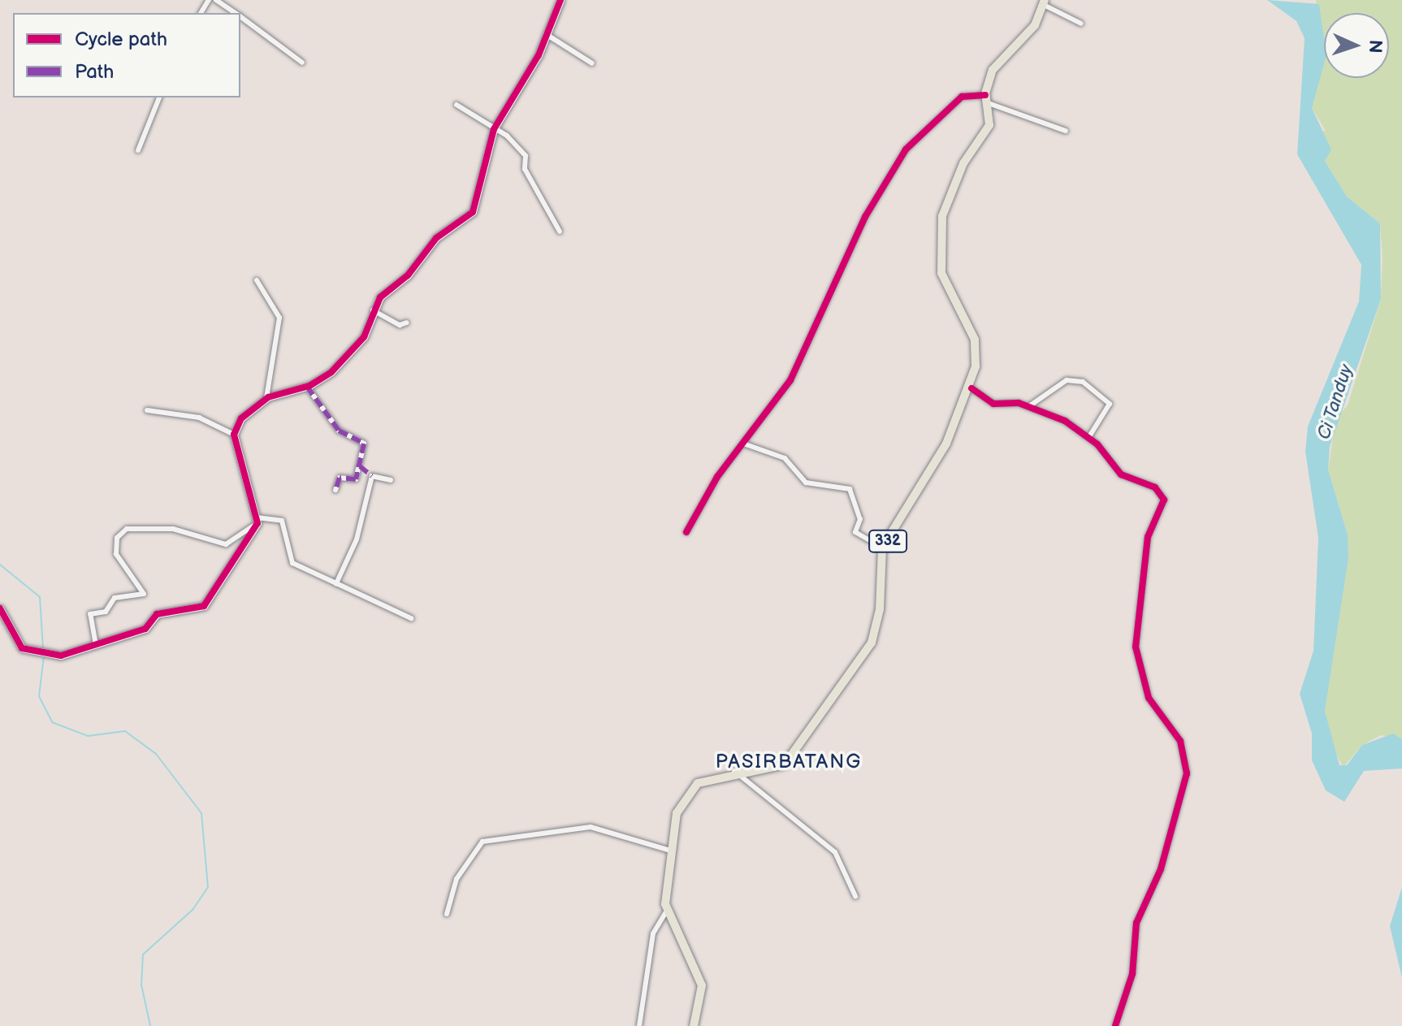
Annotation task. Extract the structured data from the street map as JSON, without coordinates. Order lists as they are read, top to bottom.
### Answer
{
  "streets": {
    "main road": ["332"]
  },
  "districts": ["PASIRBATANG"],
  "water": ["Ci Tanduy"],
  "legend": ["Cycle path", "Path"],
  "north": "right"
}
